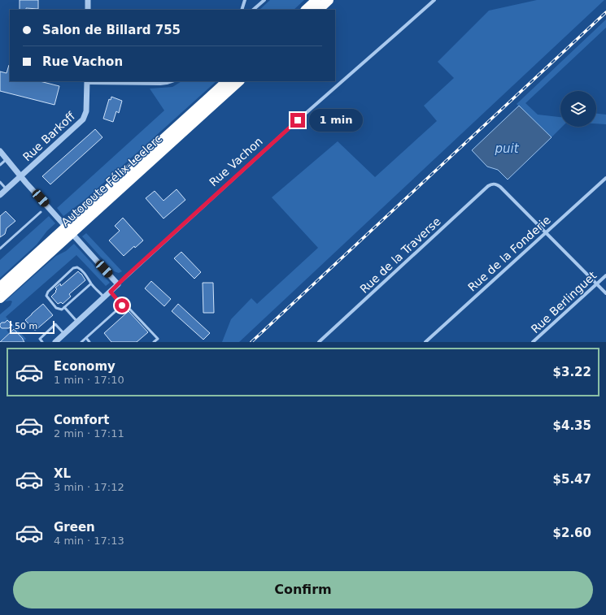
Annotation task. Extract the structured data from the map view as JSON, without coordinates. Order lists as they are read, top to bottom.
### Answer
{
  "streets": {
    "highway": ["Autoroute Félix-Leclerc"],
    "street": [
      "Rue Barkoff",
      "Rue Vachon",
      "Rue de la Fonderie",
      "Rue de la Traverse",
      "Rue Berlinguet"
    ]
  },
  "crossings": [
    ["Rue de la Fonderie", "Rue de la Traverse"]
  ],
  "water": ["puit"],
  "scale_bar": "50 m",
  "page": {
    "banner": ["Salon de Billard 755", "Rue Vachon"],
    "bubble": "1 min",
    "scale": "50 m",
    "list": [
      {
        "name": "Economy",
        "note": "1 min · 17:10",
        "value": "$3.22"
      },
      {
        "name": "Comfort",
        "note": "2 min · 17:11",
        "value": "$4.35"
      },
      {
        "name": "XL",
        "note": "3 min · 17:12",
        "value": "$5.47"
      },
      {
        "name": "Green",
        "note": "4 min · 17:13",
        "value": "$2.60"
      }
    ],
    "buttons": "Confirm"
  }
}
